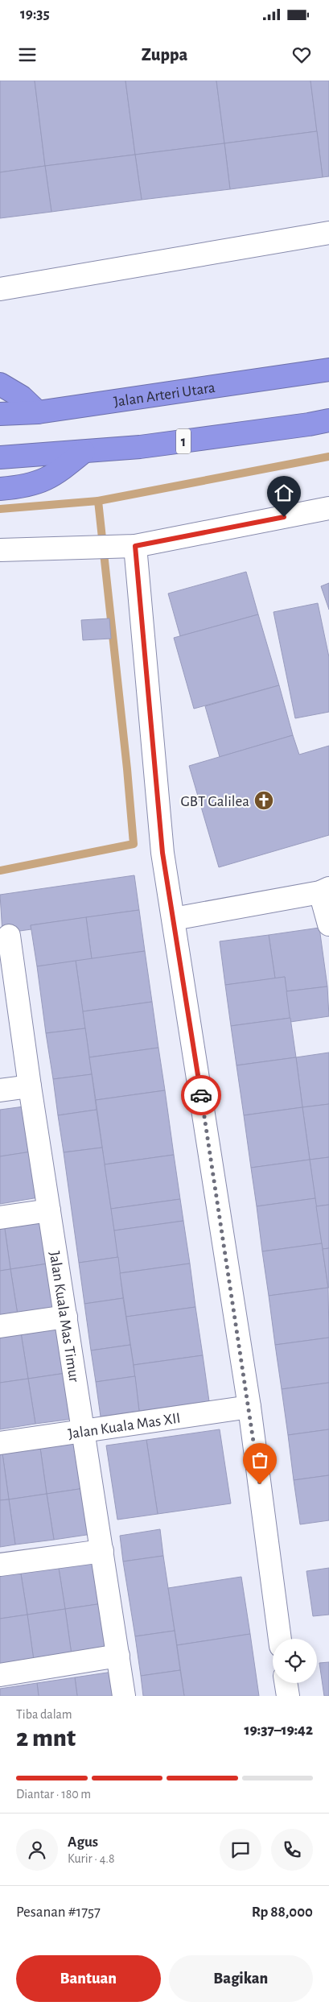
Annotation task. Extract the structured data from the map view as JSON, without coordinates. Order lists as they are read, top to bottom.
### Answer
{
  "streets": {
    "highway": ["Jalan Arteri Utara", "1"],
    "street": ["Jalan Kuala Mas Timur", "Jalan Kuala Mas XII"]
  },
  "crossings": [
    ["Jalan Kuala Mas Timur", "Jalan Kuala Mas XII"]
  ],
  "places": {
    "church": ["GBT Galilea"]
  },
  "page": {
    "status": "19:35",
    "header": "Zuppa",
    "heading": ["2 mnt", "Tiba dalam", "19:37–19:42"],
    "panel": [
      "Agus",
      "Kurir · 4.8",
      "Pesanan #1757",
      "Rp 88,000"
    ],
    "bar": "Diantar · 180 m",
    "buttons": ["Bantuan", "Bagikan"]
  }
}
